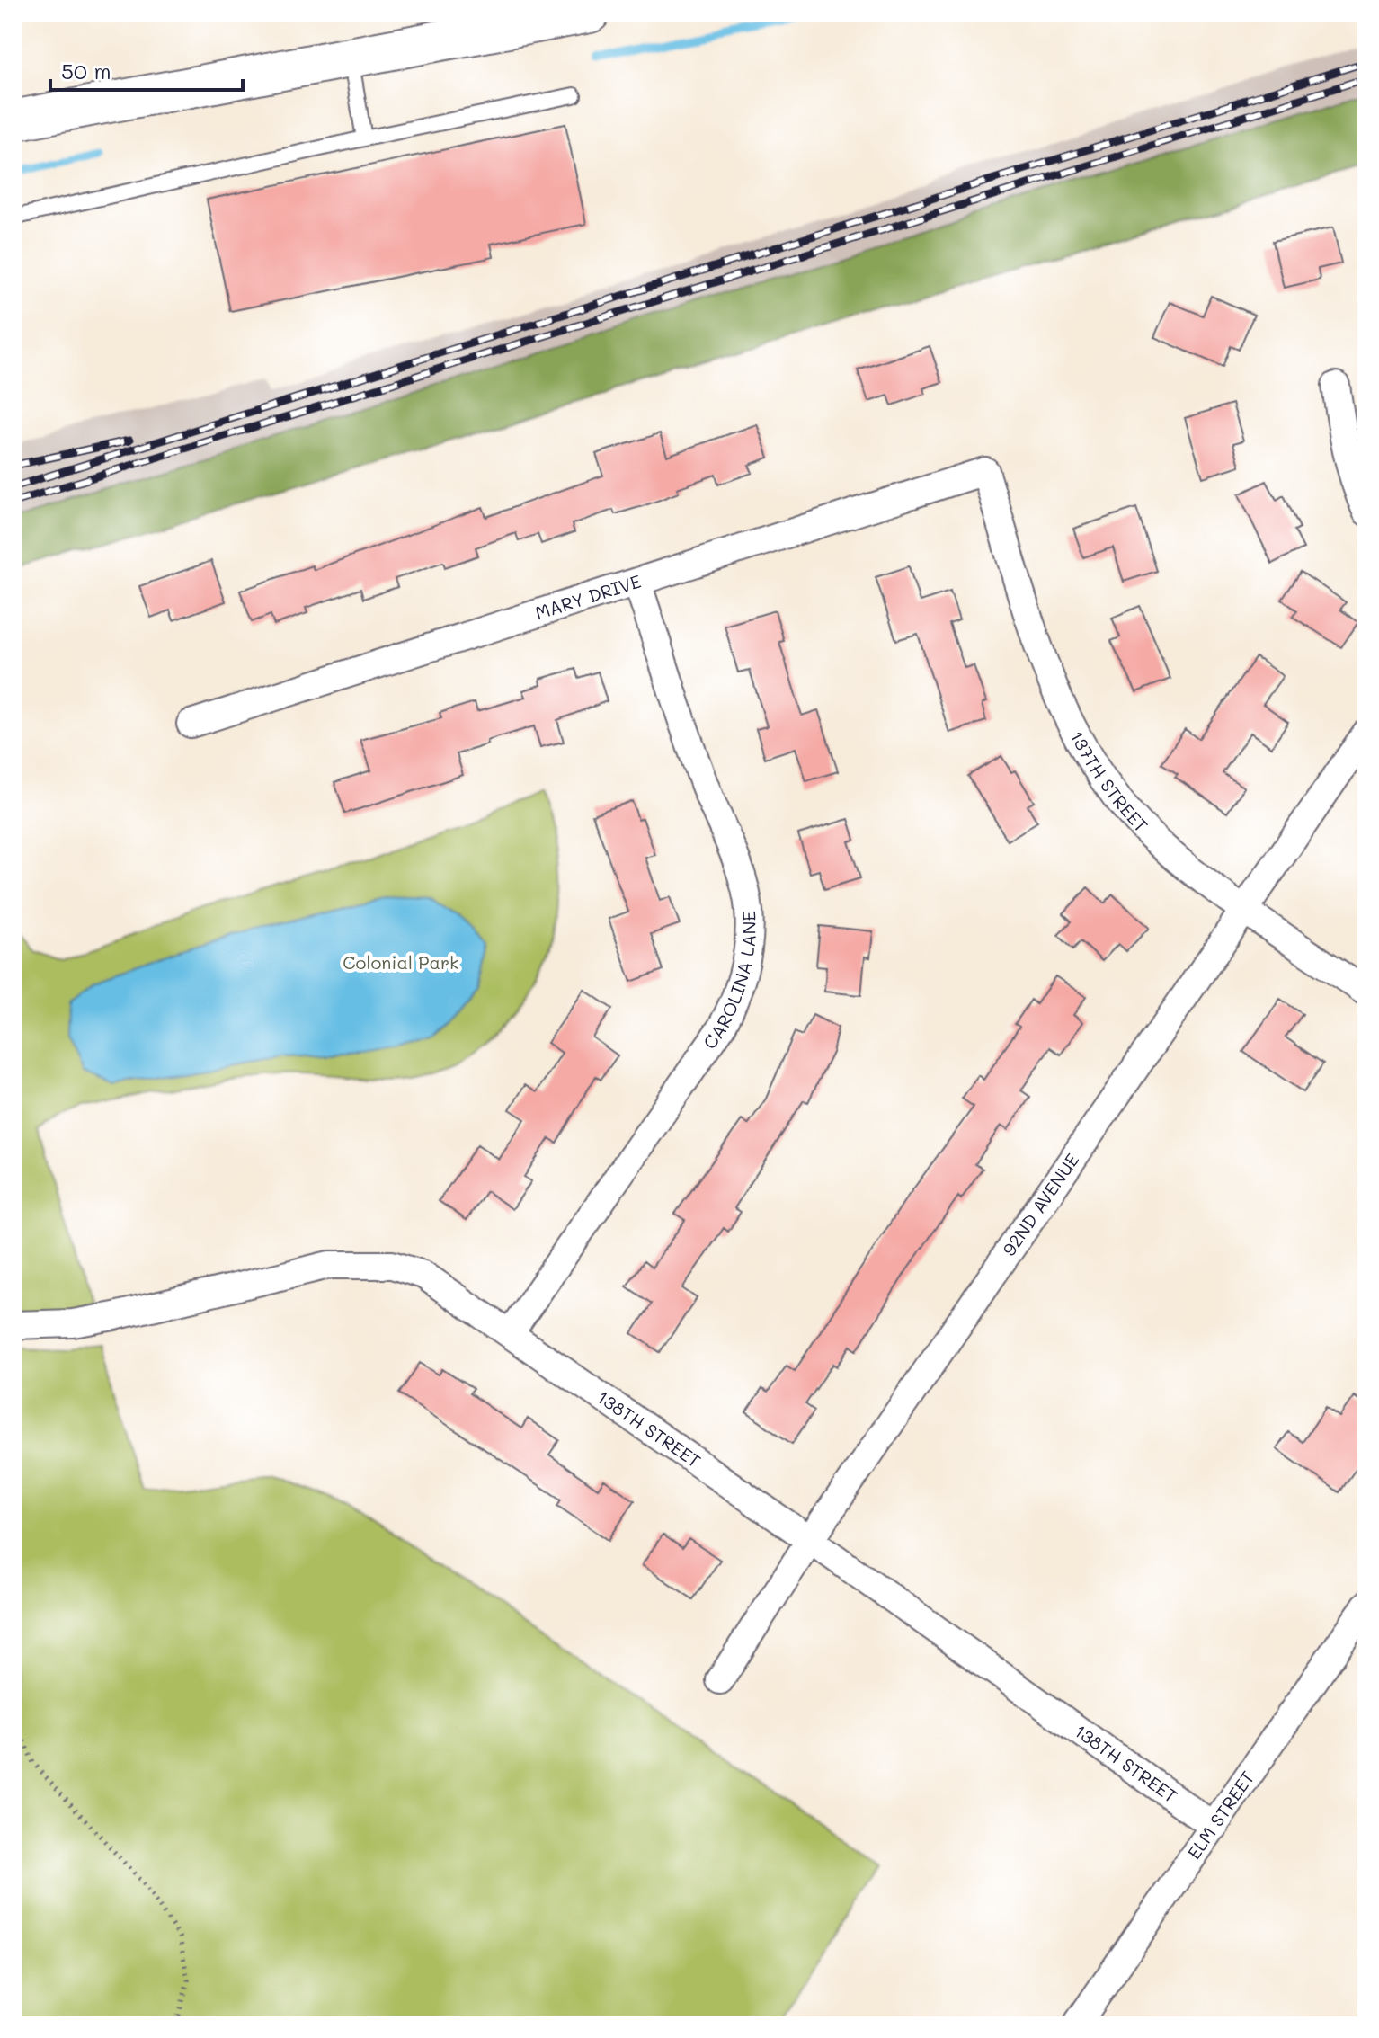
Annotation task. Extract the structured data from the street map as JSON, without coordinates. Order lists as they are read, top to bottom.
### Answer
{
  "streets": {
    "street": [
      "MARY DRIVE",
      "137TH STREET",
      "CAROLINA LANE",
      "92ND AVENUE",
      "138TH STREET",
      "ELM STREET"
    ]
  },
  "crossings": [
    ["MARY DRIVE", "137TH STREET"],
    ["MARY DRIVE", "CAROLINA LANE"],
    ["137TH STREET", "92ND AVENUE"],
    ["CAROLINA LANE", "138TH STREET"],
    ["92ND AVENUE", "138TH STREET"],
    ["138TH STREET", "ELM STREET"]
  ],
  "parks": ["Colonial Park"],
  "scale_bar": "50 m"
}
